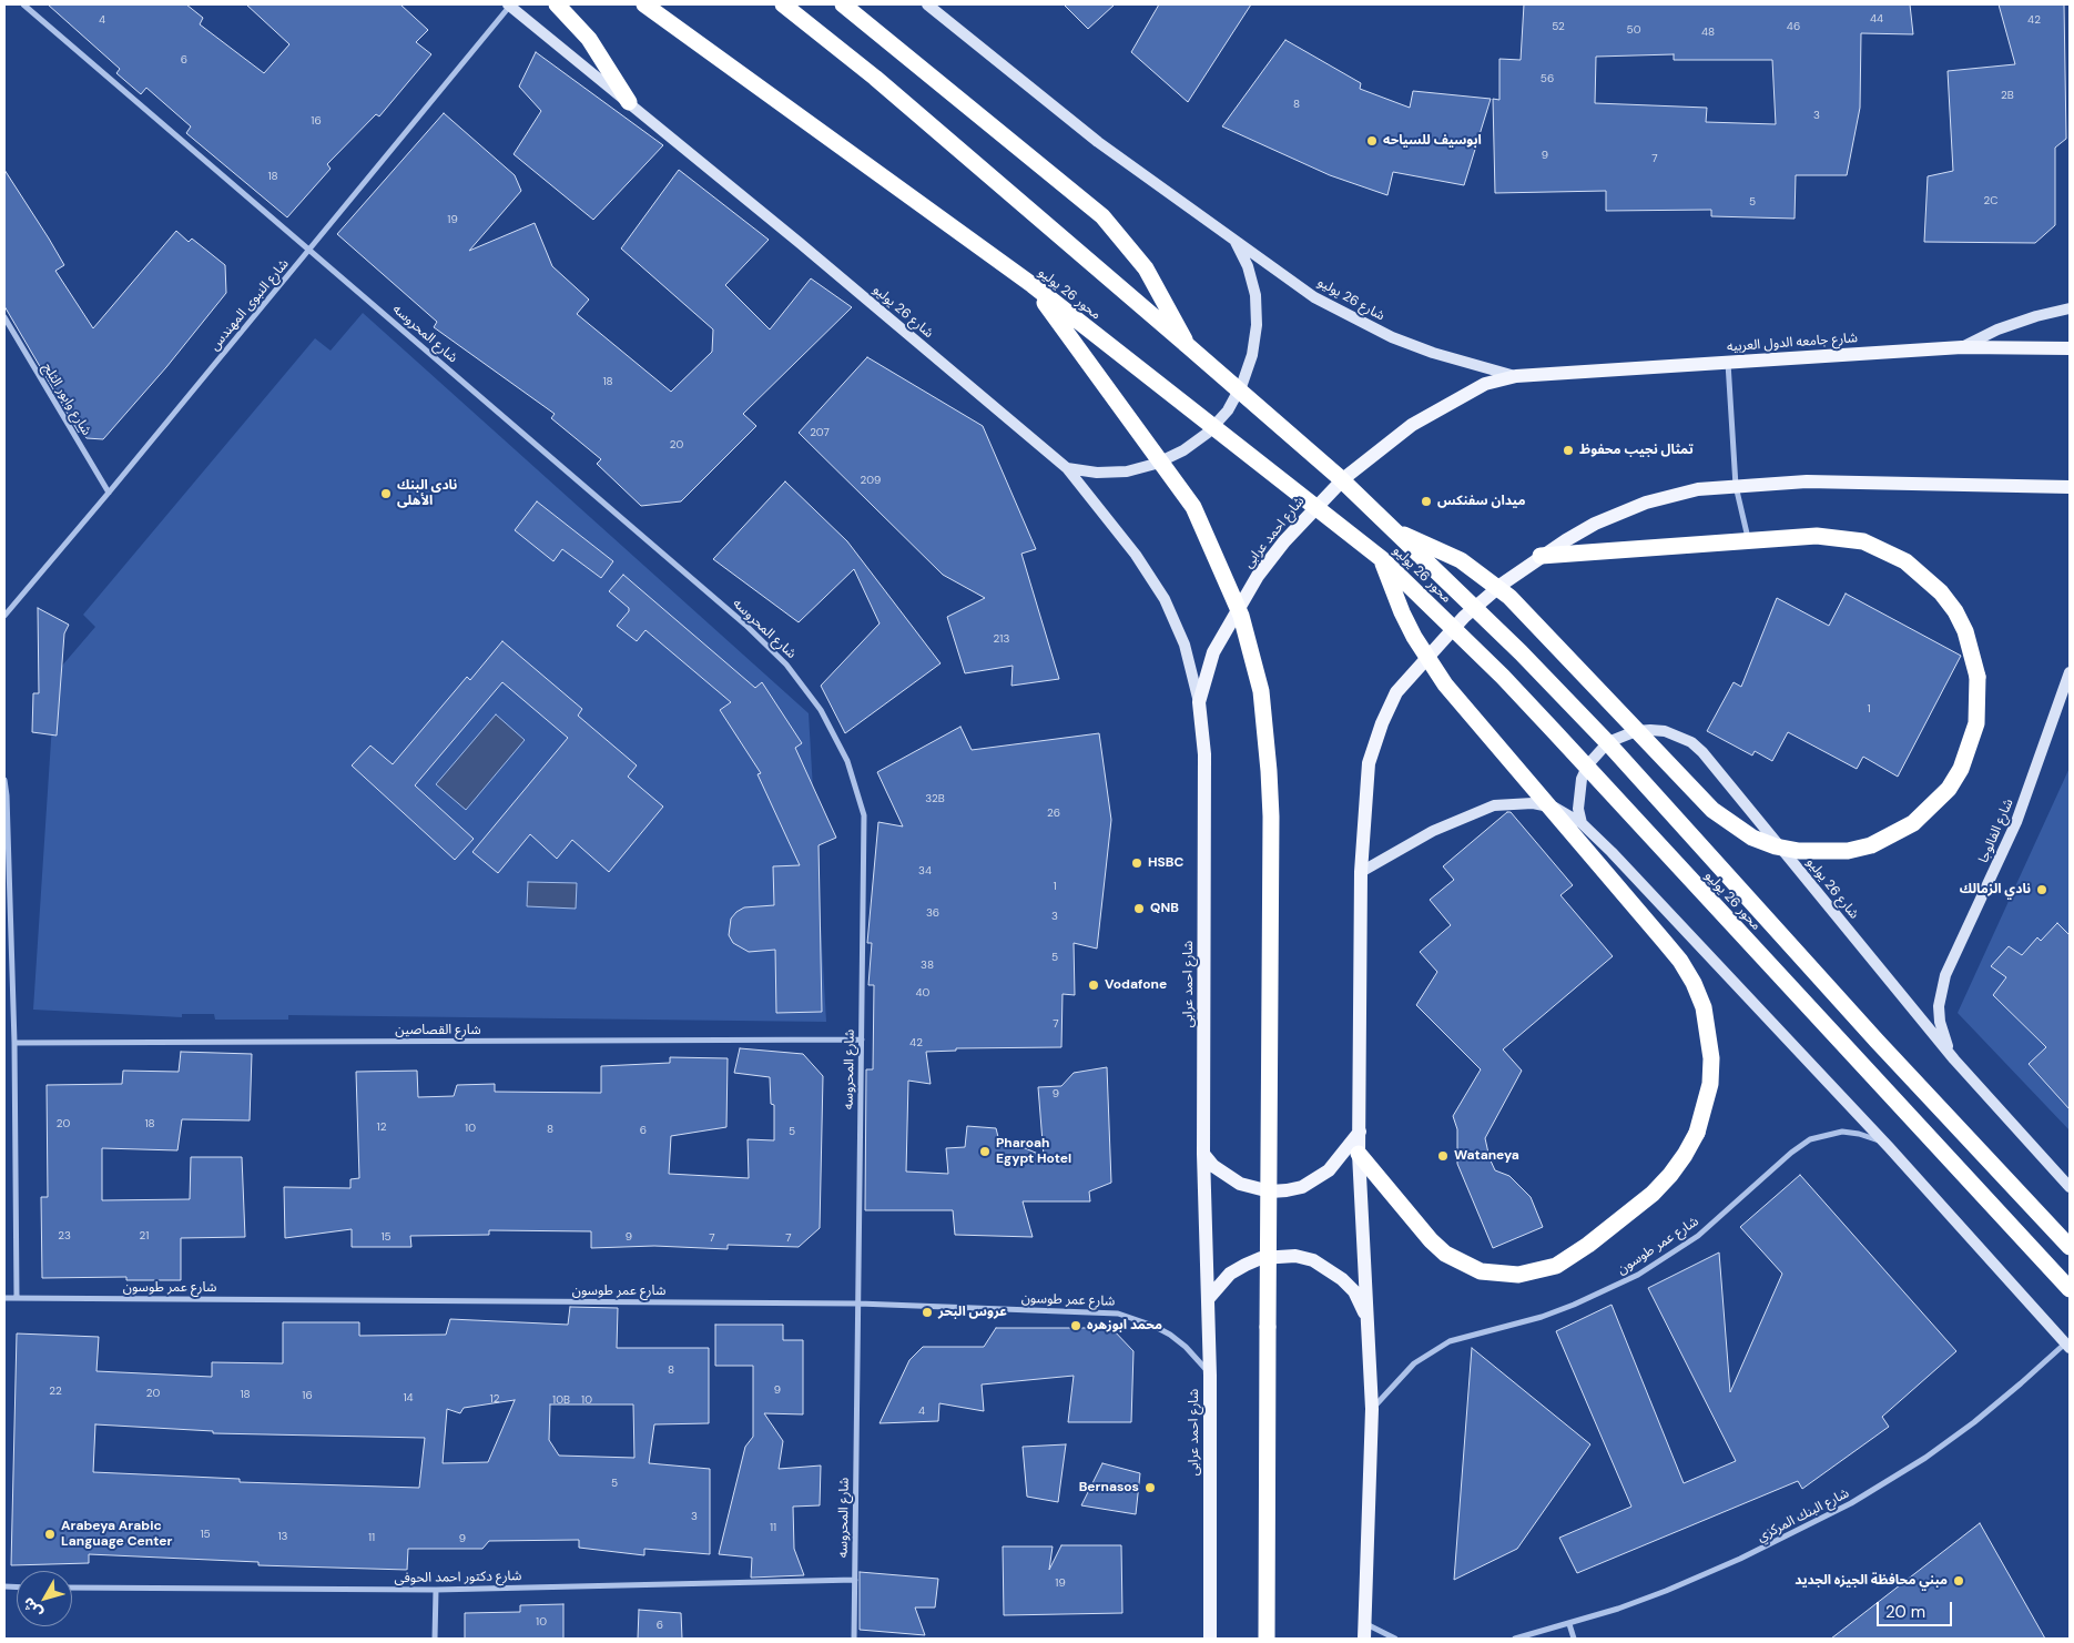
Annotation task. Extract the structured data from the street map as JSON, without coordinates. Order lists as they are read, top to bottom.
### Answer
{
  "streets": {
    "highway": ["محور 26 يوليو"],
    "main road": [
      "شارع 26 يوليو",
      "شارع جامعه الدول العربيه",
      "شارع احمد عرابى",
      "شارع الفالوجا"
    ],
    "street": [
      "شارع النبوى المهندس",
      "شارع المحروسه",
      "شارع وابور الثلج",
      "شارع القصاصين",
      "شارع عمر طوسون",
      "شارع البنك المركزي",
      "شارع دكتور احمد الحوفى"
    ]
  },
  "crossings": [
    ["شارع 26 يوليو", "شارع النبوى المهندس"],
    ["شارع 26 يوليو", "شارع جامعه الدول العربيه"],
    ["شارع 26 يوليو", "شارع احمد عرابى"],
    ["شارع 26 يوليو", "شارع الفالوجا"],
    ["شارع النبوى المهندس", "شارع المحروسه"],
    ["شارع النبوى المهندس", "شارع وابور الثلج"],
    ["شارع المحروسه", "شارع القصاصين"],
    ["شارع المحروسه", "شارع عمر طوسون"],
    ["شارع المحروسه", "شارع دكتور احمد الحوفى"],
    ["شارع جامعه الدول العربيه", "شارع احمد عرابى"],
    ["شارع احمد عرابى", "شارع عمر طوسون"]
  ],
  "places": [
    "ابوسيف للسياحه",
    "تمثال نجيب محفوظ",
    "نادى البنك الأهلى",
    "ميدان سفنكس",
    "HSBC",
    "نادي الزمالك",
    "QNB",
    "Vodafone",
    "Pharoah Egypt Hotel",
    "Wataneya",
    "عروس البحر",
    "محمد ابوزهره",
    "Bernasos",
    "Arabeya Arabic Language Center",
    "مبني محافظة الجيزه الجديد"
  ],
  "house_numbers": [
    "44",
    "4",
    "42",
    "52",
    "46",
    "50",
    "48",
    "6",
    "56",
    "2B",
    "8",
    "3",
    "16",
    "9",
    "7",
    "18",
    "2C",
    "5",
    "19",
    "18",
    "207",
    "20",
    "209",
    "213",
    "1",
    "32B",
    "26",
    "34",
    "1",
    "36",
    "3",
    "5",
    "38",
    "40",
    "7",
    "42",
    "9",
    "20",
    "18",
    "12",
    "10",
    "8",
    "6",
    "5",
    "23",
    "21",
    "15",
    "9",
    "7",
    "7",
    "8",
    "9",
    "22",
    "20",
    "18",
    "16",
    "14",
    "12",
    "10B",
    "10",
    "4",
    "5",
    "3",
    "11",
    "15",
    "13",
    "11",
    "9",
    "19",
    "10",
    "6"
  ],
  "scale_bar": "20 m",
  "north": "bottom left"
}
